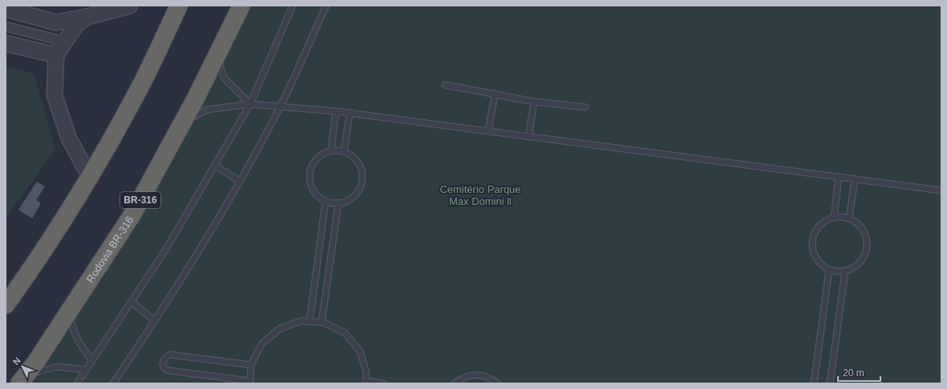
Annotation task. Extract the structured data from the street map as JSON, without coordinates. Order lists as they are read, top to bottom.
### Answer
{
  "streets": {
    "highway": ["BR-316", "Rodovia BR-316"]
  },
  "parks": ["Cemitério Parque Max Domini ll"],
  "scale_bar": "20 m",
  "north": "top left"
}
